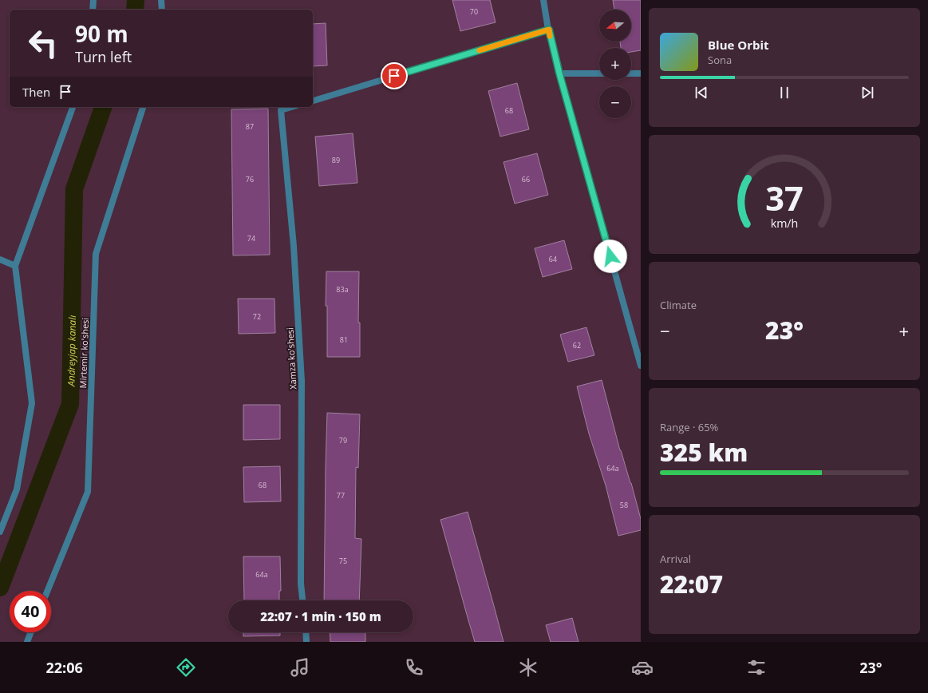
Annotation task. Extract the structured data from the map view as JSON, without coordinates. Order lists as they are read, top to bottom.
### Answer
{
  "streets": {
    "street": ["Mirtemir ko'shesi", "Xamza ko'shesi"]
  },
  "water": ["Andreyjap kanalı"],
  "house_numbers": [
    "70",
    "68",
    "87",
    "89",
    "76",
    "66",
    "74",
    "64",
    "83a",
    "72",
    "81",
    "62",
    "79",
    "64a",
    "68",
    "77",
    "58",
    "75",
    "64a"
  ],
  "north": "left",
  "page": {
    "map_buttons": ["+", "−"],
    "turn": ["90 m", "Turn left"],
    "song": ["Blue Orbit", "Sona"],
    "then": "Then",
    "tile": [
      "Climate",
      ["Range · 65%", "325 km"],
      ["Arrival", "22:07"]
    ],
    "heat": ["−", "23°", "+"],
    "limit": "40",
    "trip": "22:07 · 1 min · 150 m",
    "tabs": ["22:06", "23°"],
    "gauge": ["37", "km/h"]
  }
}
